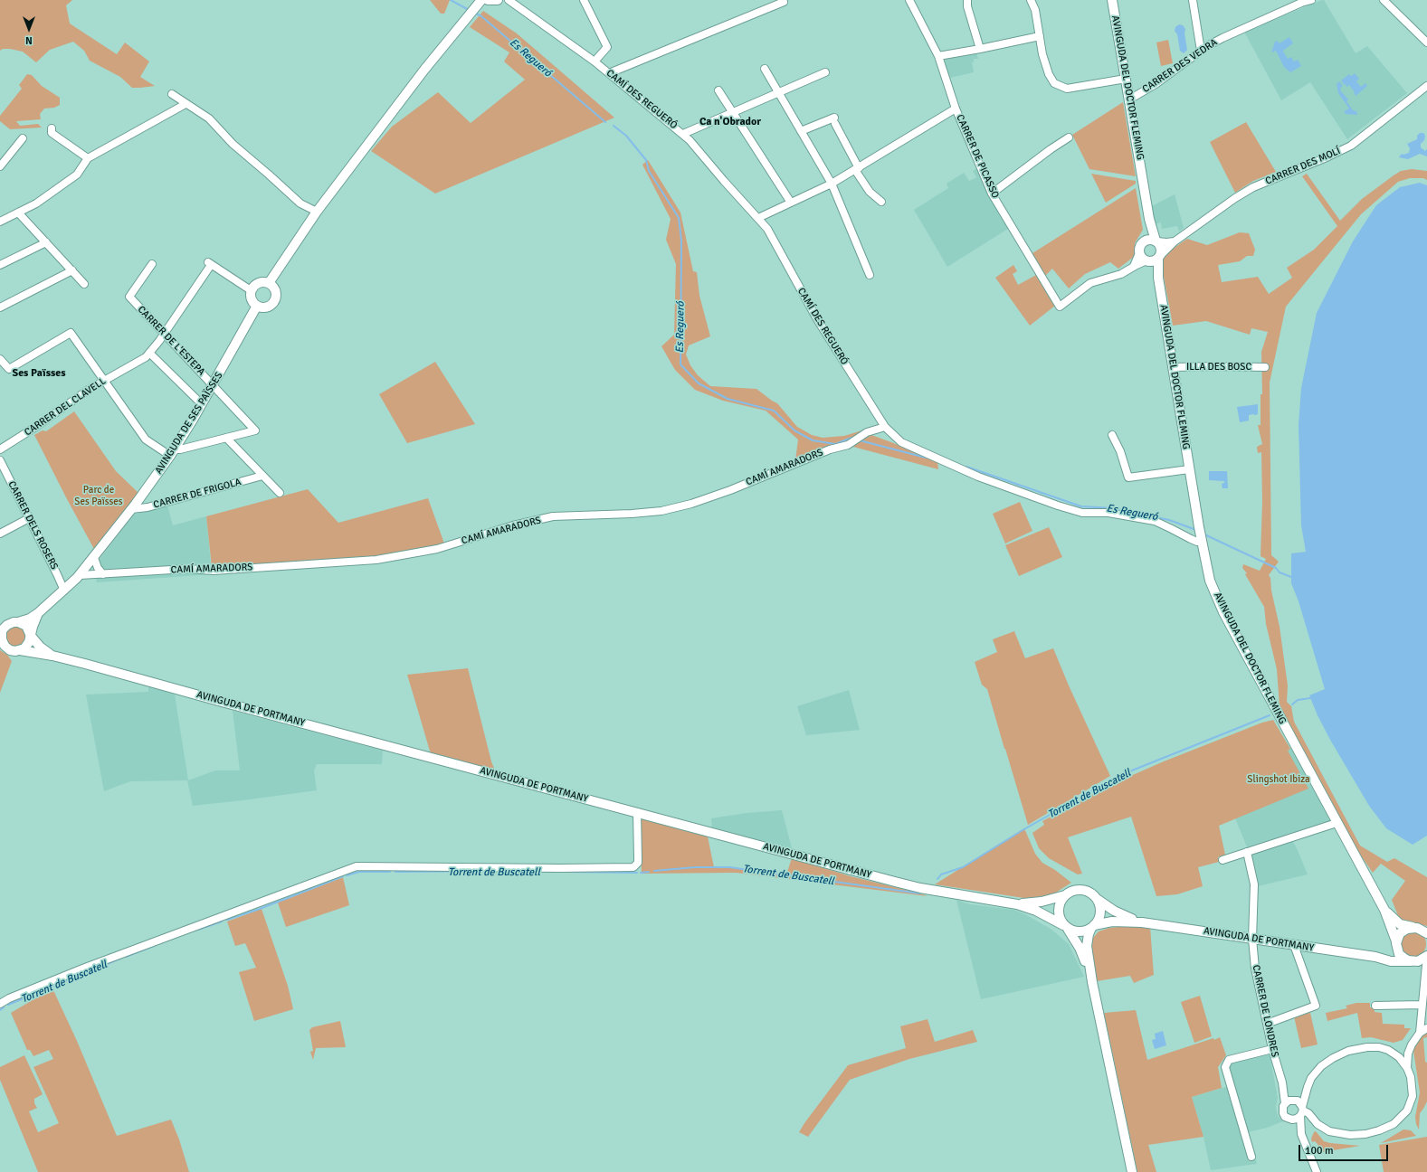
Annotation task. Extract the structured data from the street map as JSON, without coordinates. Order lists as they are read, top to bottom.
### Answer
{
  "streets": {
    "main road": ["AVINGUDA DEL DOCTOR FLEMING", "AVINGUDA DE SES PAÏSSES", "AVINGUDA DE PORTMANY"],
    "street": [
      "CARRER DES VEDRA",
      "CAMÍ DES REGUERÓ",
      "CARRER DE PICASSO",
      "CARRER DES MOLÍ",
      "CARRER DE L'ESTEPA",
      "ILLA DES BOSC",
      "CARRER DEL CLAVELL",
      "CAMÍ AMARADORS",
      "CARRER DE FRIGOLA",
      "CARRER DELS ROSERS",
      "CARRER DE LONDRES"
    ]
  },
  "crossings": [
    ["CARRER DES VEDRA", "AVINGUDA DEL DOCTOR FLEMING"],
    ["AVINGUDA DEL DOCTOR FLEMING", "CAMÍ DES REGUERÓ"],
    ["AVINGUDA DEL DOCTOR FLEMING", "CARRER DES MOLÍ"],
    ["AVINGUDA DEL DOCTOR FLEMING", "ILLA DES BOSC"],
    ["AVINGUDA DEL DOCTOR FLEMING", "AVINGUDA DE PORTMANY"],
    ["CAMÍ DES REGUERÓ", "CAMÍ AMARADORS"],
    ["CARRER DE L'ESTEPA", "CARRER DEL CLAVELL"],
    ["CARRER DE L'ESTEPA", "AVINGUDA DE SES PAÏSSES"],
    ["CARRER DEL CLAVELL", "AVINGUDA DE SES PAÏSSES"],
    ["AVINGUDA DE SES PAÏSSES", "CAMÍ AMARADORS"],
    ["AVINGUDA DE SES PAÏSSES", "CARRER DE FRIGOLA"],
    ["AVINGUDA DE SES PAÏSSES", "CARRER DELS ROSERS"],
    ["AVINGUDA DE SES PAÏSSES", "AVINGUDA DE PORTMANY"],
    ["AVINGUDA DE PORTMANY", "CARRER DE LONDRES"]
  ],
  "districts": ["Ca n'Obrador", "Ses Païsses"],
  "water": ["Es Regueró", "Torrent de Buscatell"],
  "parks": ["Parc de Ses Païsses", "Slingshot Ibiza"],
  "scale_bar": "100 m",
  "north": "bottom"
}
